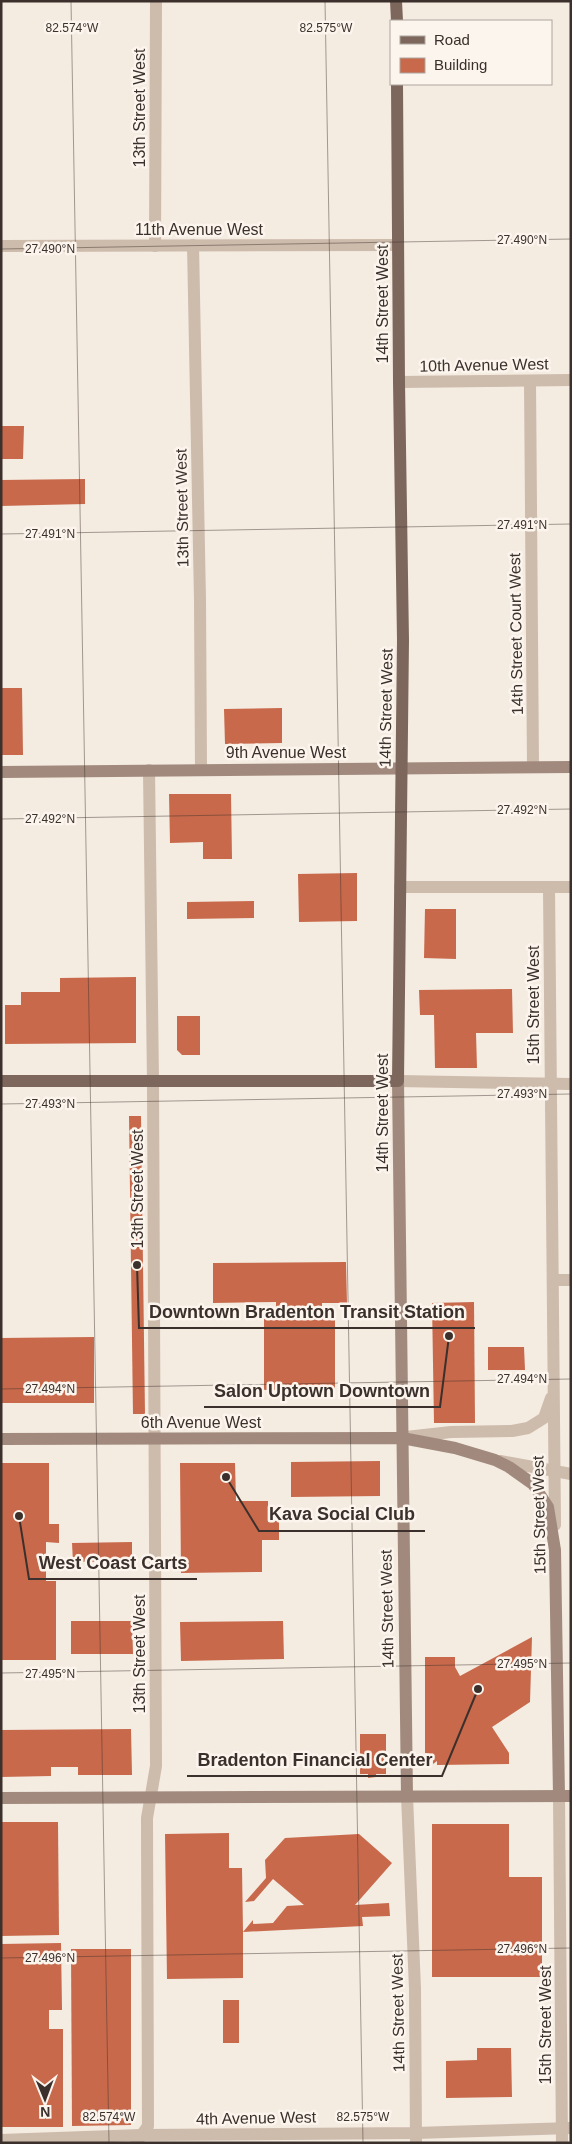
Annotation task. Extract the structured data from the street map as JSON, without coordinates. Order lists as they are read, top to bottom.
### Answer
{
  "streets": {
    "main road": [
      "14th Street West",
      "9th Avenue West",
      "15th Street West",
      "6th Avenue West"
    ],
    "street": [
      "13th Street West",
      "11th Avenue West",
      "10th Avenue West",
      "14th Street Court West",
      "4th Avenue West"
    ]
  },
  "crossings": [
    ["13th Street West", "11th Avenue West"],
    ["13th Street West", "9th Avenue West"],
    ["13th Street West", "6th Avenue West"],
    ["13th Street West", "4th Avenue West"],
    ["11th Avenue West", "14th Street West"],
    ["14th Street West", "10th Avenue West"],
    ["14th Street West", "9th Avenue West"],
    ["14th Street West", "6th Avenue West"],
    ["14th Street West", "4th Avenue West"],
    ["10th Avenue West", "14th Street Court West"],
    ["14th Street Court West", "9th Avenue West"],
    ["15th Street West", "6th Avenue West"],
    ["15th Street West", "4th Avenue West"]
  ],
  "places": [
    "Downtown Bradenton Transit Station",
    "Salon Uptown Downtown",
    "Kava Social Club",
    "West Coast Carts",
    "Bradenton Financial Center"
  ],
  "legend": ["Road", "Building"],
  "north": "bottom",
  "coordinates": [
    "82.574°W",
    "82.575°W",
    "27.490°N",
    "27.491°N",
    "27.492°N",
    "27.493°N",
    "27.494°N",
    "27.495°N",
    "27.496°N"
  ]
}
